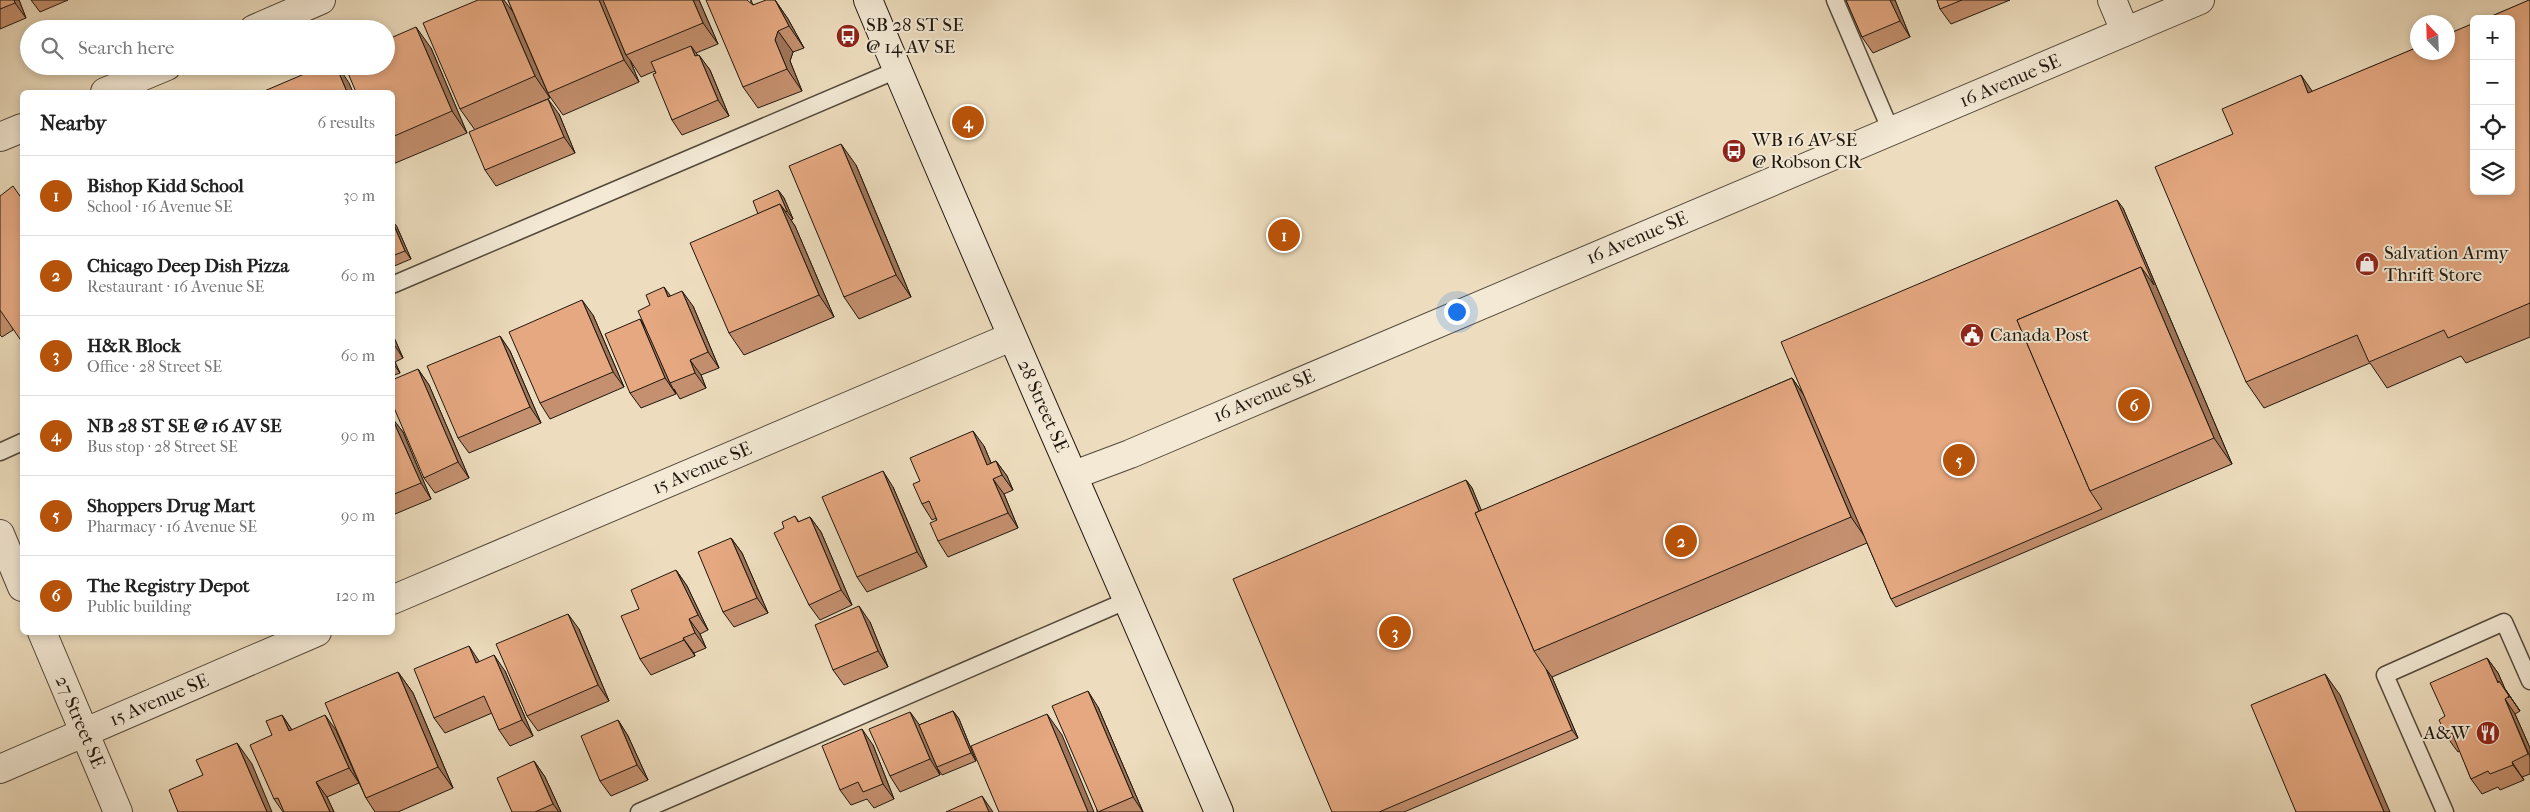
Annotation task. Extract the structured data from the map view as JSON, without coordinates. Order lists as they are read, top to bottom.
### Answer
{
  "streets": {
    "street": [
      "16 Avenue SE",
      "28 Street SE",
      "15 Avenue SE",
      "27 Street SE"
    ]
  },
  "crossings": [
    ["16 Avenue SE", "28 Street SE"],
    ["28 Street SE", "15 Avenue SE"],
    ["15 Avenue SE", "27 Street SE"]
  ],
  "places": {
    "bus stop": ["SB 28 ST SE @ 14 AV SE", "WB 16 AV SE @ Robson CR"],
    "shop": ["Salvation Army Thrift Store"],
    "public building": ["Canada Post"],
    "restaurant": ["A&W"]
  },
  "north": "top left",
  "page": {
    "map_buttons": ["+", "−"],
    "search": "Search here",
    "heading": ["Nearby", "6 results"],
    "pins": [
      "4",
      "1",
      "6",
      "5",
      "2",
      "3"
    ],
    "list": [
      {
        "mark": "1",
        "name": "Bishop Kidd School",
        "note": "School · 16 Avenue SE",
        "value": "30 m"
      },
      {
        "mark": "2",
        "name": "Chicago Deep Dish Pizza",
        "note": "Restaurant · 16 Avenue SE",
        "value": "60 m"
      },
      {
        "mark": "3",
        "name": "H&R Block",
        "note": "Office · 28 Street SE",
        "value": "60 m"
      },
      {
        "mark": "4",
        "name": "NB 28 ST SE @ 16 AV SE",
        "note": "Bus stop · 28 Street SE",
        "value": "90 m"
      },
      {
        "mark": "5",
        "name": "Shoppers Drug Mart",
        "note": "Pharmacy · 16 Avenue SE",
        "value": "90 m"
      },
      {
        "mark": "6",
        "name": "The Registry Depot",
        "note": "Public building",
        "value": "120 m"
      }
    ]
  }
}
